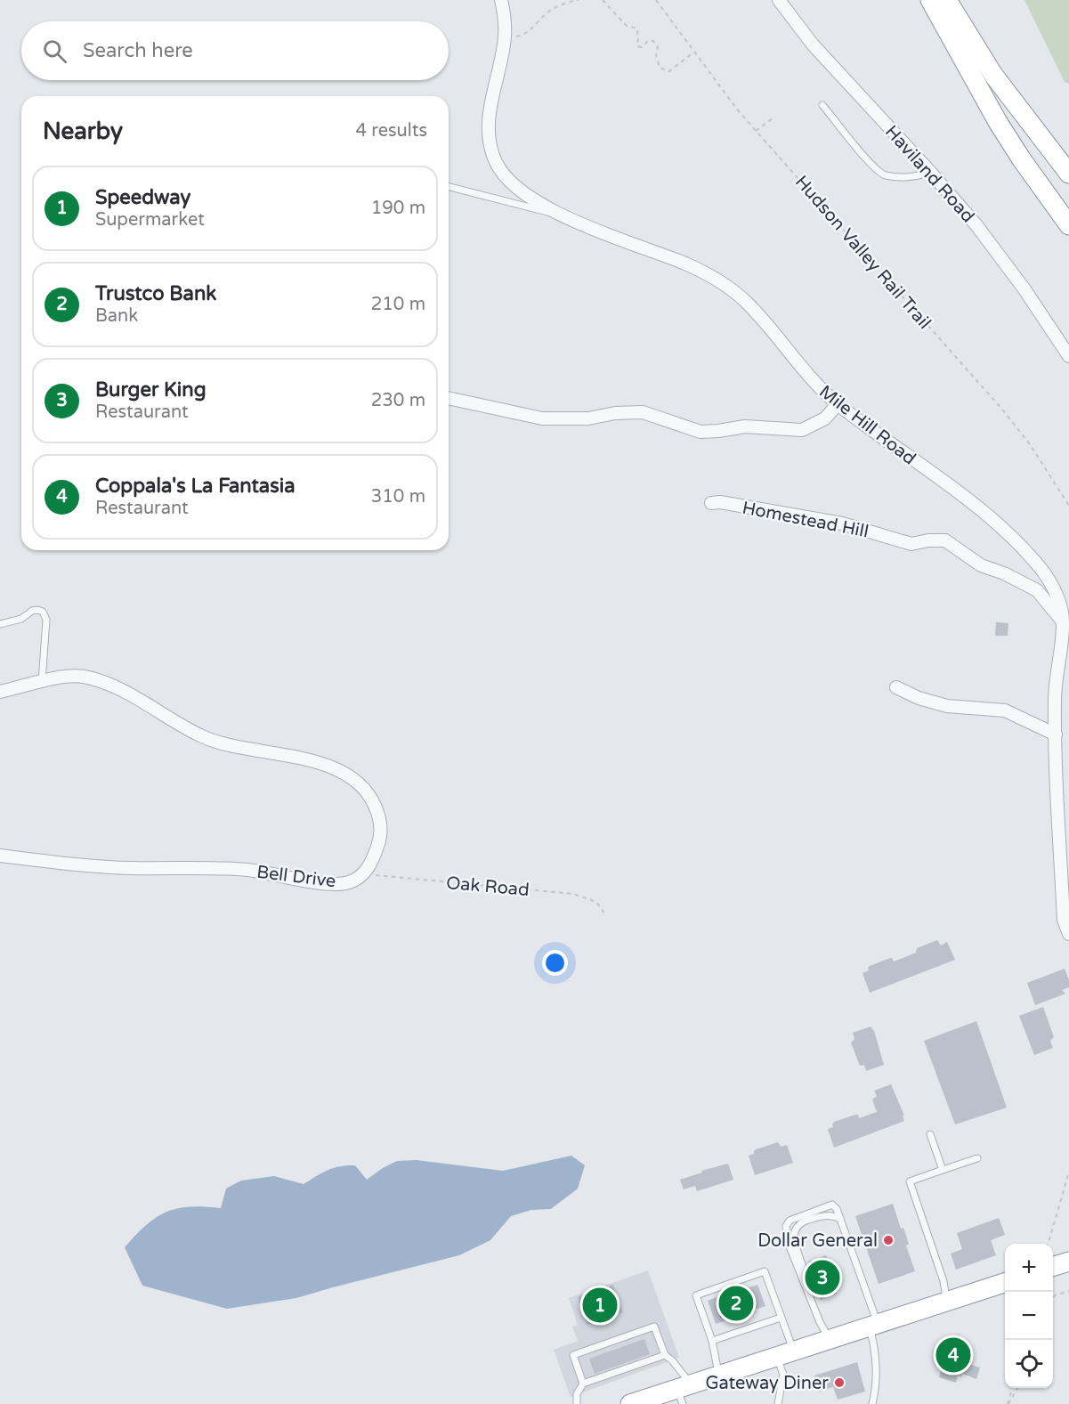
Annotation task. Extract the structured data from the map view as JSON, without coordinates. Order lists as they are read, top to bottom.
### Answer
{
  "streets": {
    "street": [
      "Haviland Road",
      "Mile Hill Road",
      "Homestead Hill",
      "Bell Drive"
    ],
    "path": ["Hudson Valley Rail Trail", "Oak Road"]
  },
  "crossings": [
    ["Mile Hill Road", "Homestead Hill"],
    ["Bell Drive", "Oak Road"]
  ],
  "places": ["Dollar General", "Gateway Diner"],
  "page": {
    "search": "Search here",
    "heading": ["Nearby", "4 results"],
    "list": [
      {
        "mark": "1",
        "name": "Speedway",
        "note": "Supermarket",
        "value": "190 m"
      },
      {
        "mark": "2",
        "name": "Trustco Bank",
        "note": "Bank",
        "value": "210 m"
      },
      {
        "mark": "3",
        "name": "Burger King",
        "note": "Restaurant",
        "value": "230 m"
      },
      {
        "mark": "4",
        "name": "Coppala's La Fantasia",
        "note": "Restaurant",
        "value": "310 m"
      }
    ],
    "map_buttons": ["+", "−"],
    "pins": [
      "3",
      "2",
      "1",
      "4"
    ]
  }
}
